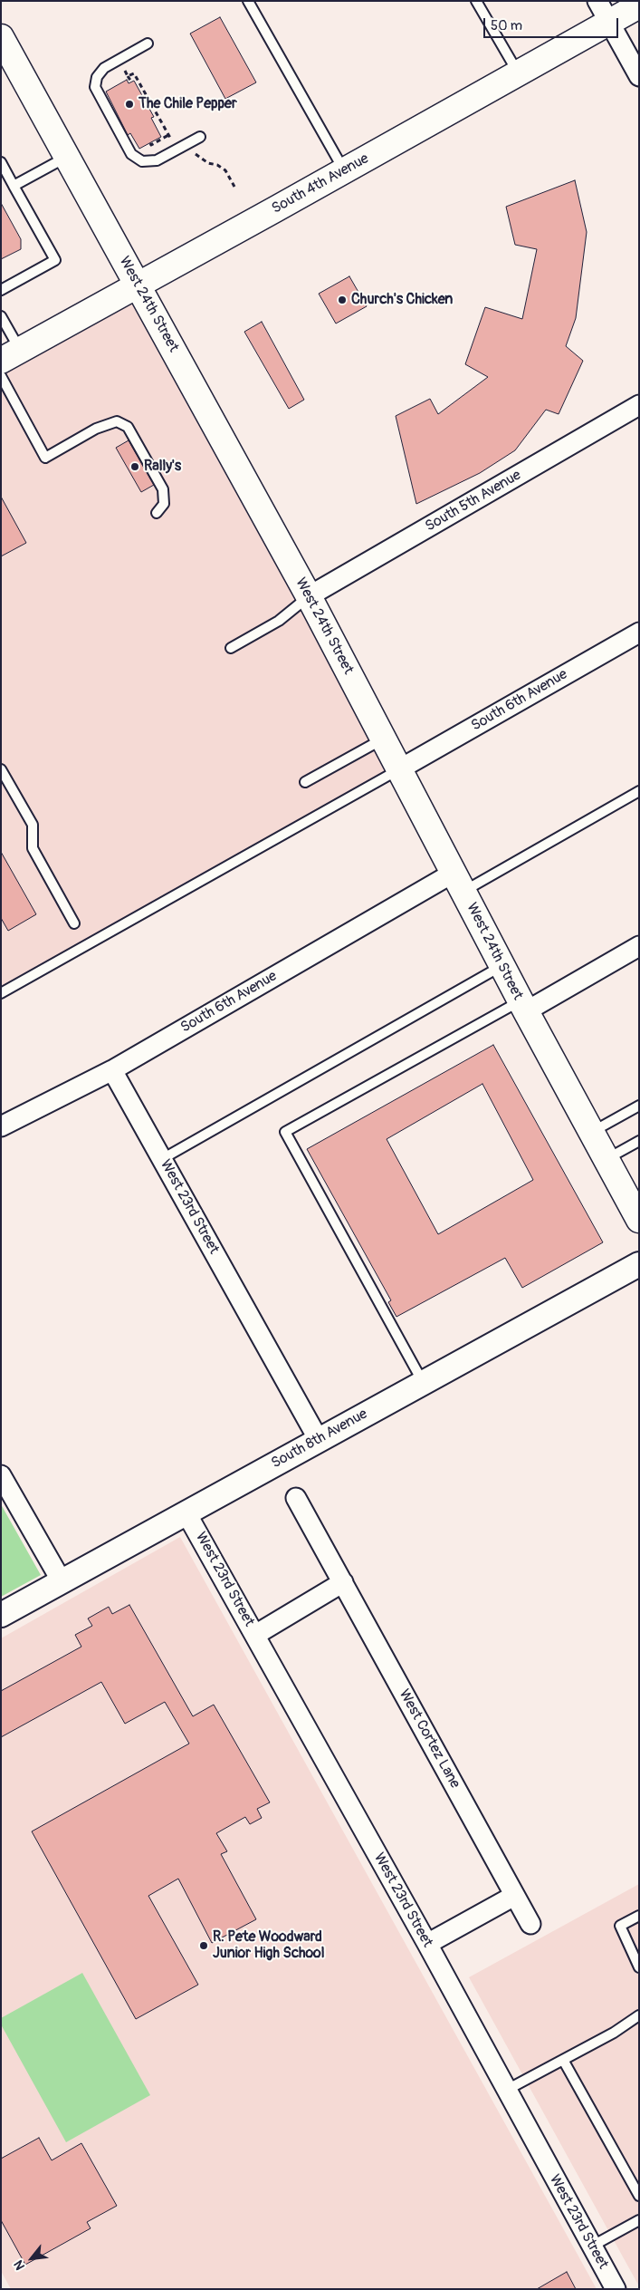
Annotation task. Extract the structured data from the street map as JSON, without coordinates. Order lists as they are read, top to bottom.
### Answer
{
  "streets": {
    "main road": ["South 4th Avenue", "West 24th Street"],
    "street": [
      "South 5th Avenue",
      "South 6th Avenue",
      "West 23rd Street",
      "South 8th Avenue",
      "West Cortez Lane"
    ]
  },
  "crossings": [
    ["South 4th Avenue", "West 24th Street"],
    ["West 24th Street", "South 5th Avenue"],
    ["West 24th Street", "South 6th Avenue"],
    ["South 6th Avenue", "West 23rd Street"],
    ["West 23rd Street", "South 8th Avenue"]
  ],
  "places": [
    "The Chile Pepper",
    "Church's Chicken",
    "Rally's",
    "R. Pete Woodward Junior High School"
  ],
  "scale_bar": "50 m",
  "north": "bottom left"
}
